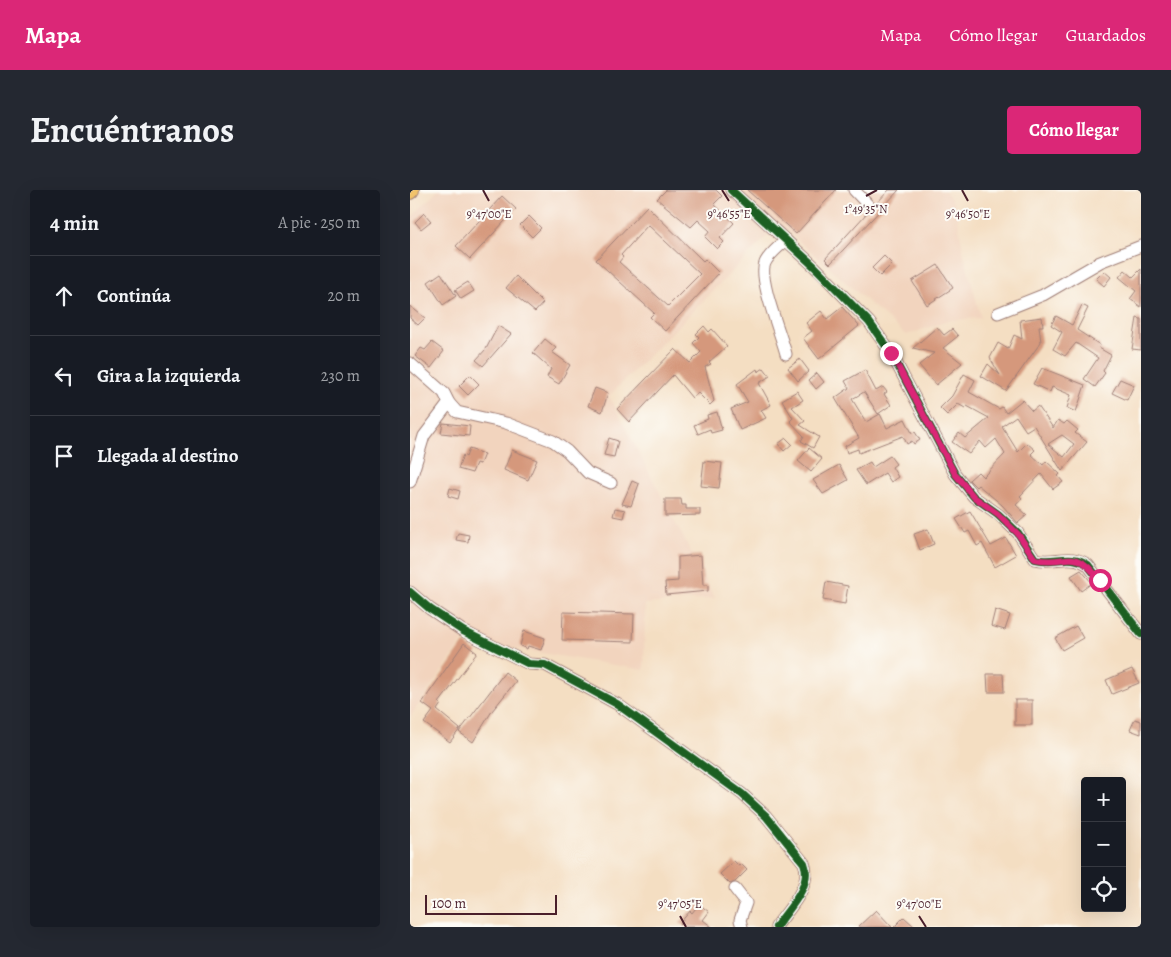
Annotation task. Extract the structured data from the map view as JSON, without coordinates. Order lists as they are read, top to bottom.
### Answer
{
  "scale_bar": "100 m",
  "page": {
    "header": "Mapa",
    "nav": ["Mapa", "Cómo llegar", "Guardados"],
    "title": "Encuéntranos",
    "buttons": "Cómo llegar",
    "heading": ["4 min", "A pie · 250 m"],
    "list": [
      ["Continúa", "20 m"],
      ["Gira a la izquierda", "230 m"],
      "Llegada al destino"
    ],
    "map_buttons": ["+", "−"],
    "scale": "100 m"
  },
  "coordinates": [
    "1°49'35\"N",
    "9°47'00\"E",
    "9°46'55\"E",
    "9°46'50\"E",
    "9°47'05\"E"
  ]
}
